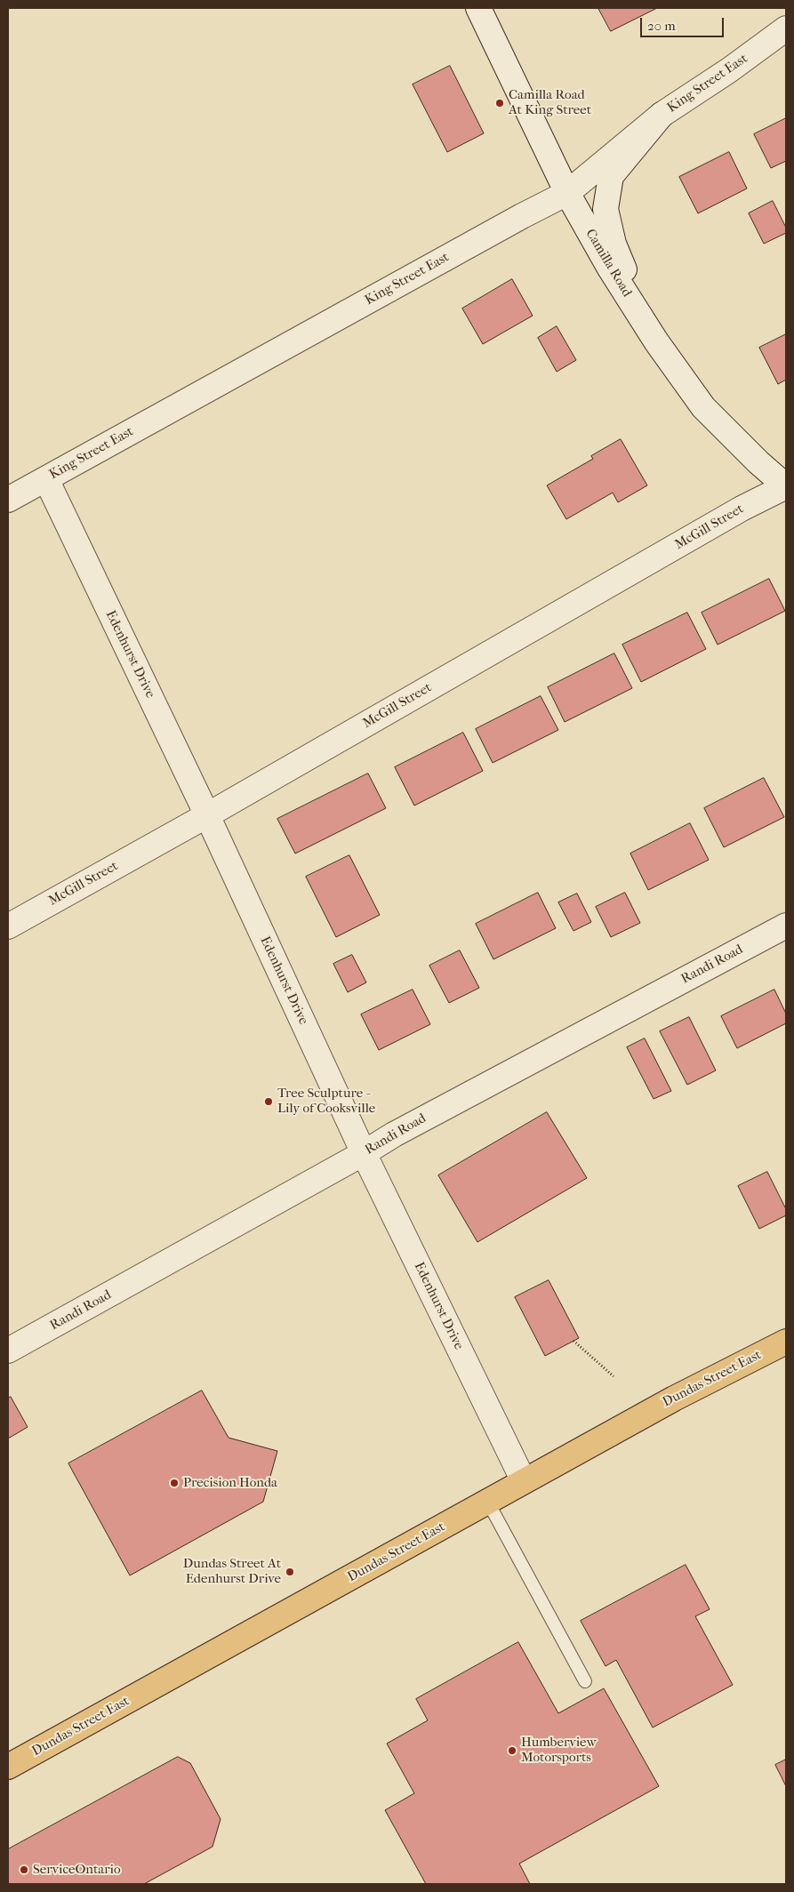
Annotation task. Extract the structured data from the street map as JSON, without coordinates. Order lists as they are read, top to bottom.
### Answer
{
  "streets": {
    "main road": ["Dundas Street East"],
    "street": [
      "King Street East",
      "Camilla Road",
      "McGill Street",
      "Edenhurst Drive",
      "Randi Road"
    ]
  },
  "crossings": [
    ["King Street East", "Camilla Road"],
    ["King Street East", "Edenhurst Drive"],
    ["Camilla Road", "McGill Street"],
    ["McGill Street", "Edenhurst Drive"],
    ["Edenhurst Drive", "Randi Road"],
    ["Edenhurst Drive", "Dundas Street East"]
  ],
  "places": [
    "Camilla Road At King Street",
    "Tree Sculpture - Lily of Cooksville",
    "Precision Honda",
    "Dundas Street At Edenhurst Drive",
    "Humberview Motorsports",
    "ServiceOntario"
  ],
  "scale_bar": "20 m"
}
